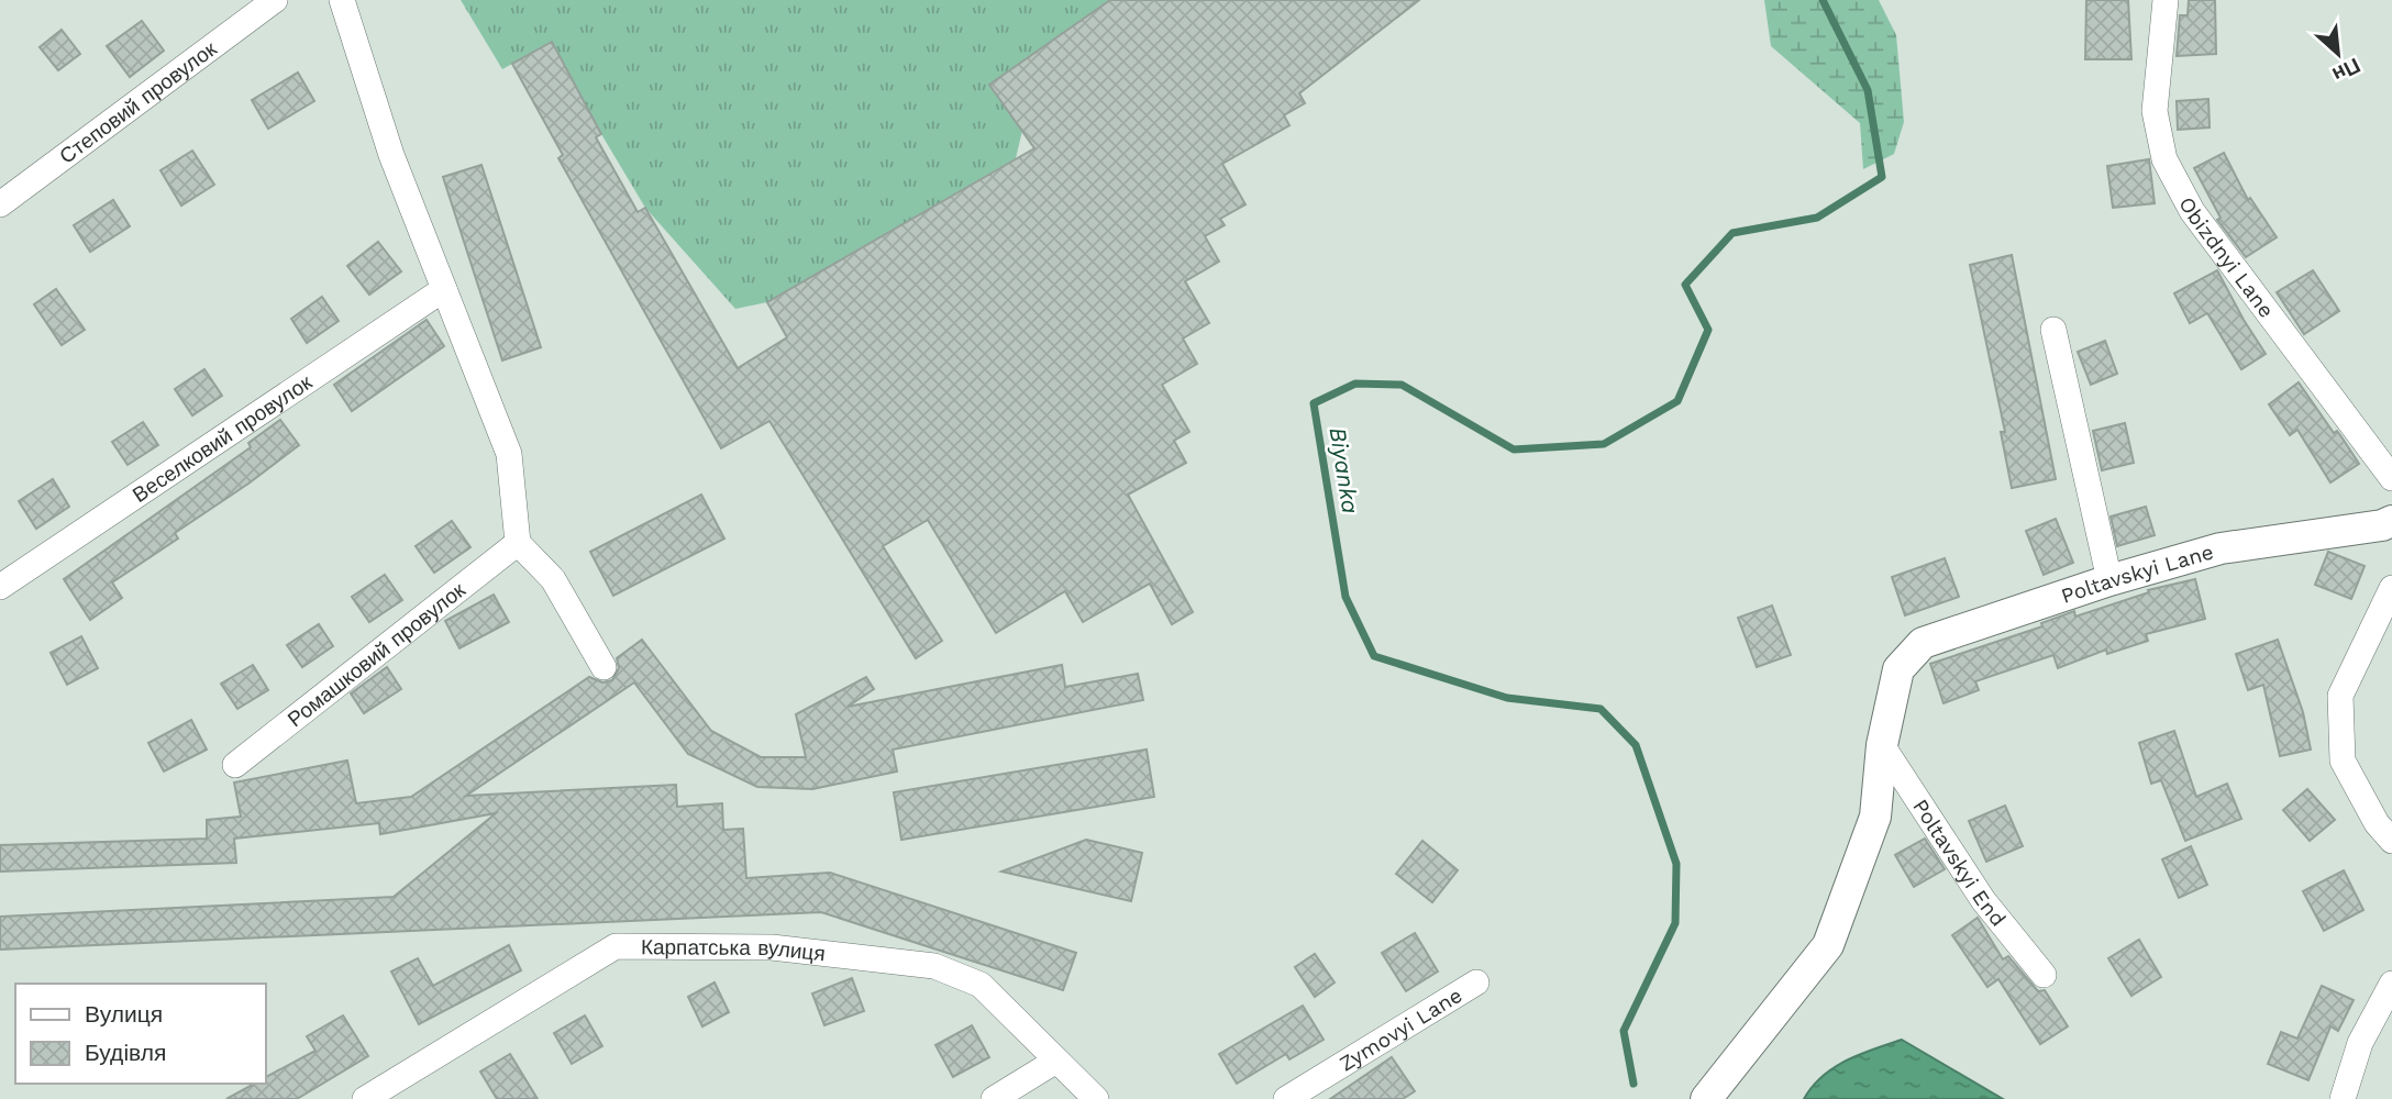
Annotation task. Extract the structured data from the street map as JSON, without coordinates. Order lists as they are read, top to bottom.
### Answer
{
  "streets": {
    "street": [
      "Степовий провулок",
      "Obizdnyi Lane",
      "Веселковий провулок",
      "Poltavskyi Lane",
      "Ромашковий провулок",
      "Poltavskyi End",
      "Карпатська вулиця",
      "Zymovyi Lane"
    ]
  },
  "crossings": [
    ["Poltavskyi Lane", "Poltavskyi End"]
  ],
  "water": ["Biyanka"],
  "legend": ["Вулиця", "Будівля"],
  "north": "bottom right"
}
